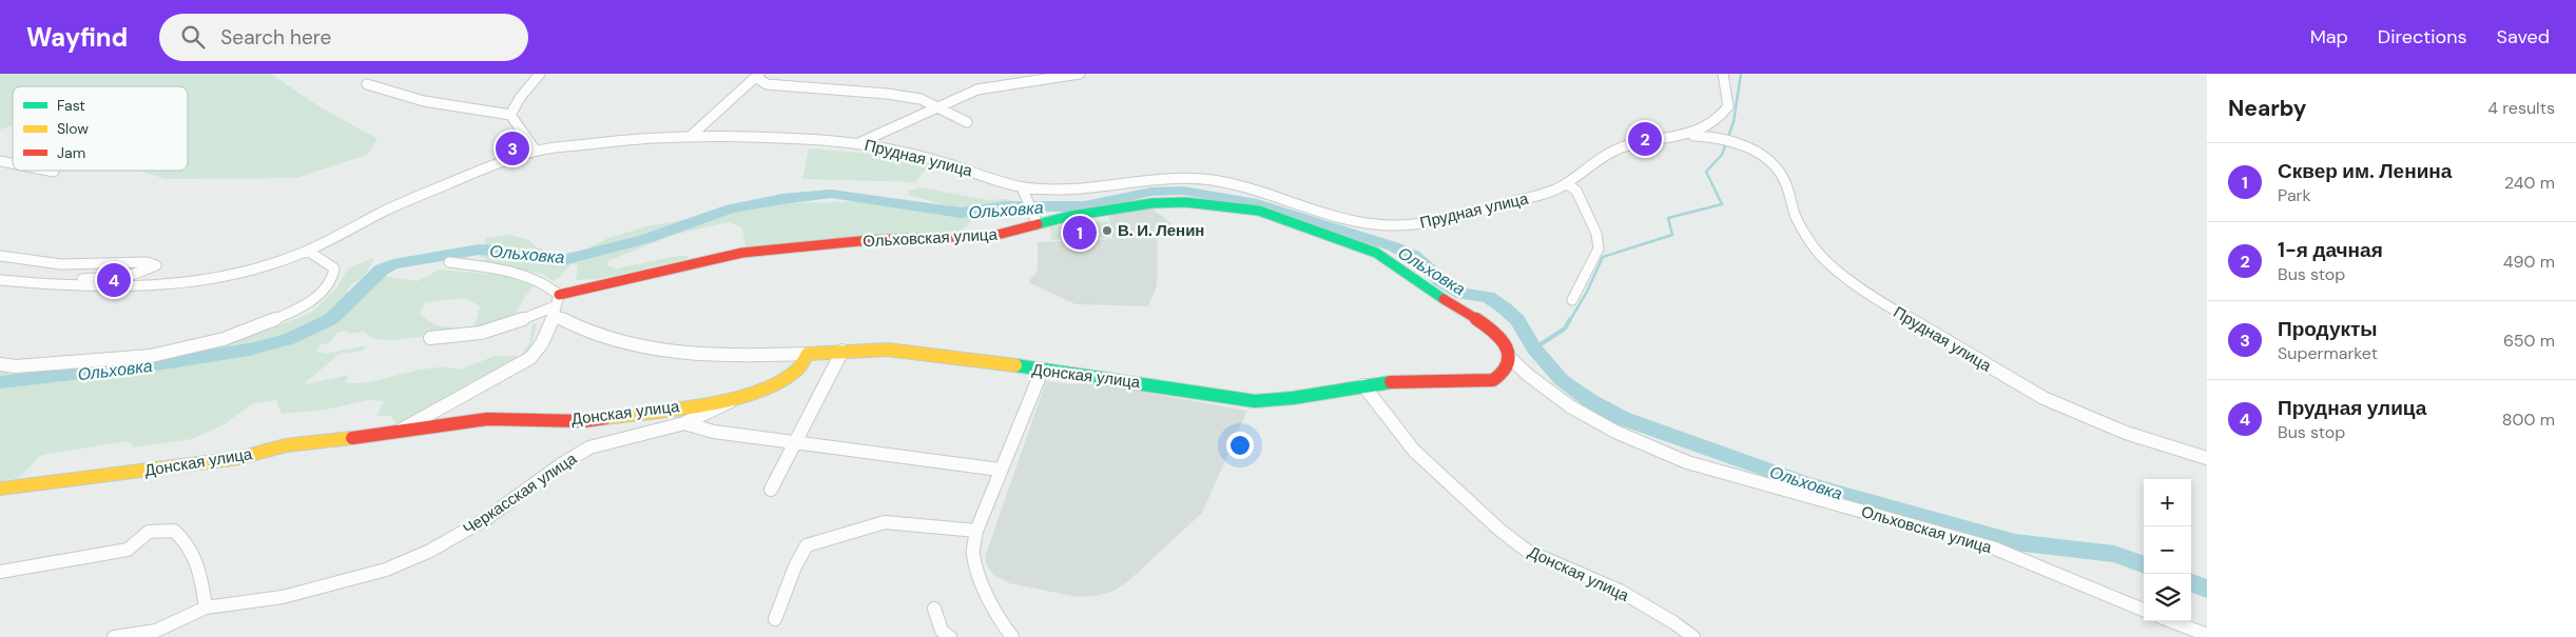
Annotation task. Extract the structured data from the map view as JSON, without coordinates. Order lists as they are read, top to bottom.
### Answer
{
  "streets": {
    "street": [
      "Прудная улица",
      "Ольховская улица",
      "Донская улица",
      "Черкасская улица"
    ]
  },
  "crossings": [
    ["Ольховская улица", "Донская улица"],
    ["Донская улица", "Черкасская улица"]
  ],
  "water": ["Ольховка"],
  "places": ["В. И. Ленин"],
  "legend": ["Fast", "Slow", "Jam"],
  "page": {
    "header": "Wayfind",
    "search": "Search here",
    "nav": ["Map", "Directions", "Saved"],
    "heading": ["Nearby", "4 results"],
    "pins": [
      "2",
      "3",
      "1",
      "4"
    ],
    "list": [
      {
        "mark": "1",
        "name": "Сквер им. Ленина",
        "note": "Park",
        "value": "240 m"
      },
      {
        "mark": "2",
        "name": "1-я дачная",
        "note": "Bus stop",
        "value": "490 m"
      },
      {
        "mark": "3",
        "name": "Продукты",
        "note": "Supermarket",
        "value": "650 m"
      },
      {
        "mark": "4",
        "name": "Прудная улица",
        "note": "Bus stop",
        "value": "800 m"
      }
    ],
    "map_buttons": ["+", "−"]
  }
}
